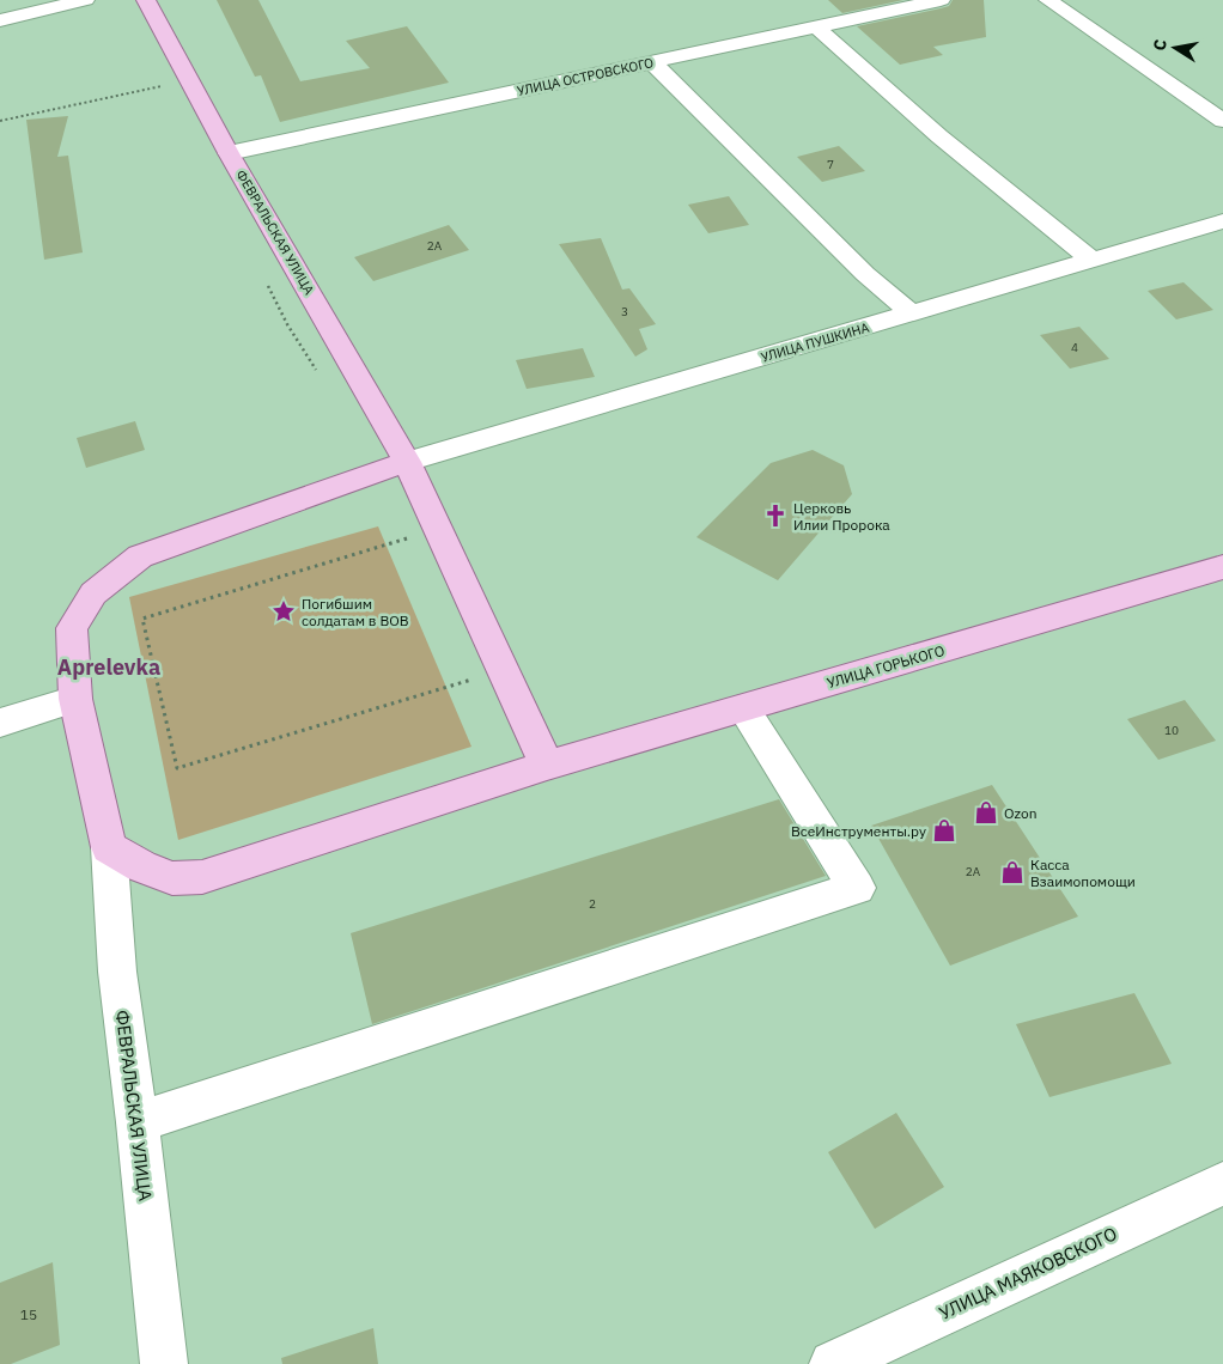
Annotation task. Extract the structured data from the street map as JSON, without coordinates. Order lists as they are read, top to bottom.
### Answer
{
  "streets": {
    "main road": ["ФЕВРАЛЬСКАЯ УЛИЦА", "УЛИЦА ГОРЬКОГО"],
    "street": ["УЛИЦА ОСТРОВСКОГО", "УЛИЦА ПУШКИНА", "УЛИЦА МАЯКОВСКОГО"]
  },
  "crossings": [
    ["УЛИЦА ОСТРОВСКОГО", "ФЕВРАЛЬСКАЯ УЛИЦА"],
    ["ФЕВРАЛЬСКАЯ УЛИЦА", "УЛИЦА ПУШКИНА"],
    ["ФЕВРАЛЬСКАЯ УЛИЦА", "УЛИЦА ГОРЬКОГО"]
  ],
  "districts": ["Aprelevka"],
  "places": {
    "church": ["Церковь Илии Пророка"],
    "place": ["Погибшим солдатам в ВОВ"],
    "shop": ["Ozon", "ВсеИнструменты.ру", "Касса Взаимопомощи"]
  },
  "house_numbers": [
    "7",
    "2А",
    "3",
    "4",
    "10",
    "2А",
    "2",
    "15"
  ],
  "north": "left"
}
